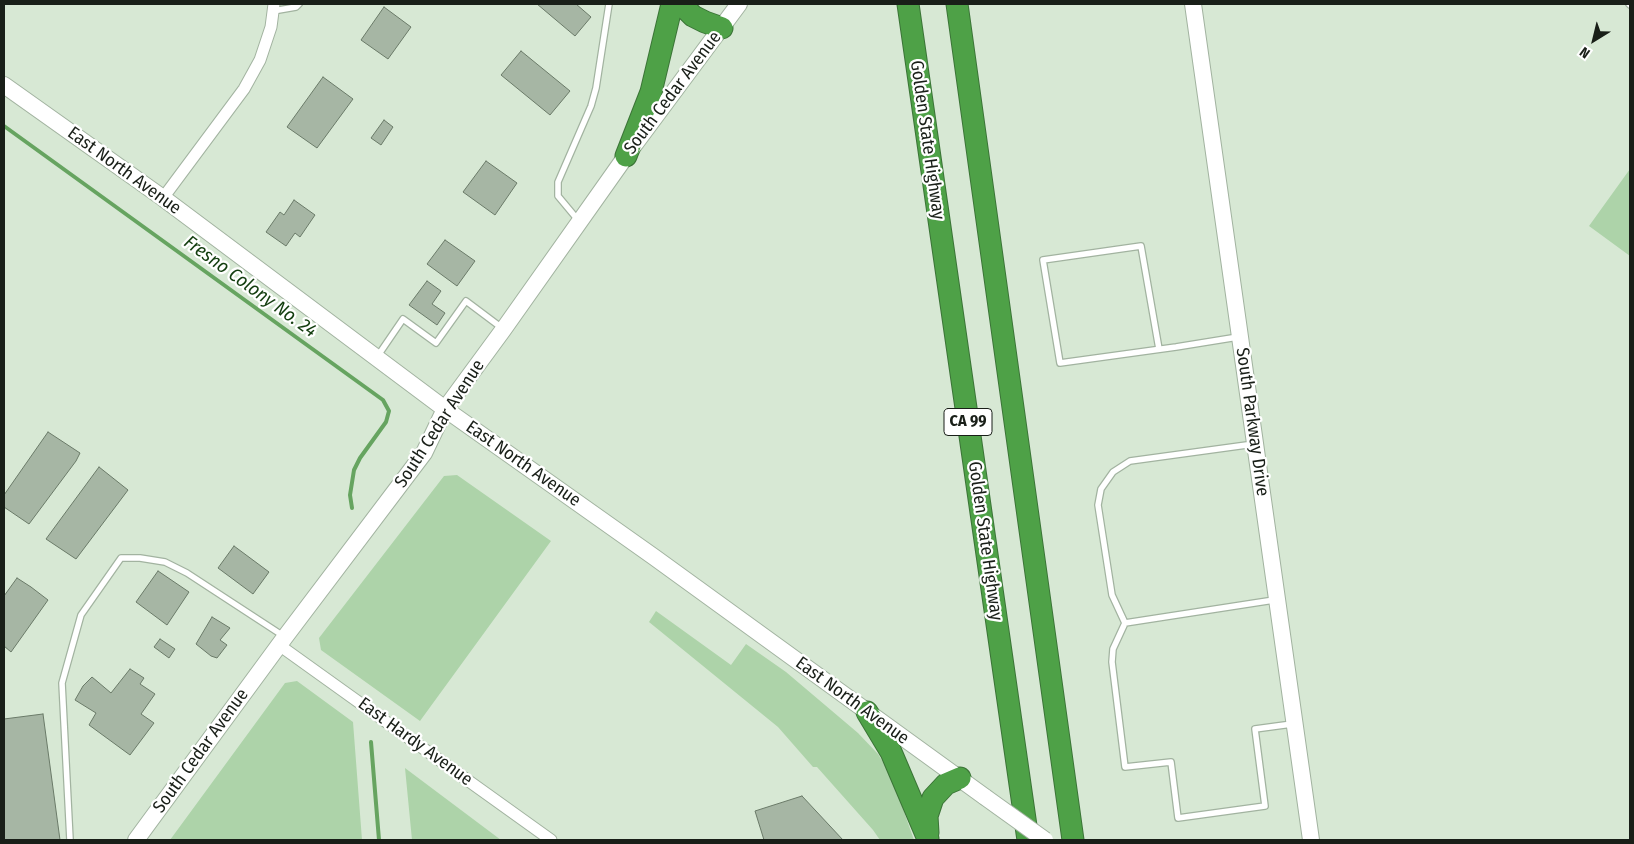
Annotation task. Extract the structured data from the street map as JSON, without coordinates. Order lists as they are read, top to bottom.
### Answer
{
  "streets": {
    "highway": ["Golden State Highway", "CA 99"],
    "street": [
      "South Cedar Avenue",
      "East North Avenue",
      "South Parkway Drive",
      "East Hardy Avenue"
    ]
  },
  "crossings": [
    ["South Cedar Avenue", "East North Avenue"],
    ["South Cedar Avenue", "East Hardy Avenue"]
  ],
  "water": ["Fresno Colony No. 24"],
  "north": "bottom left"
}
